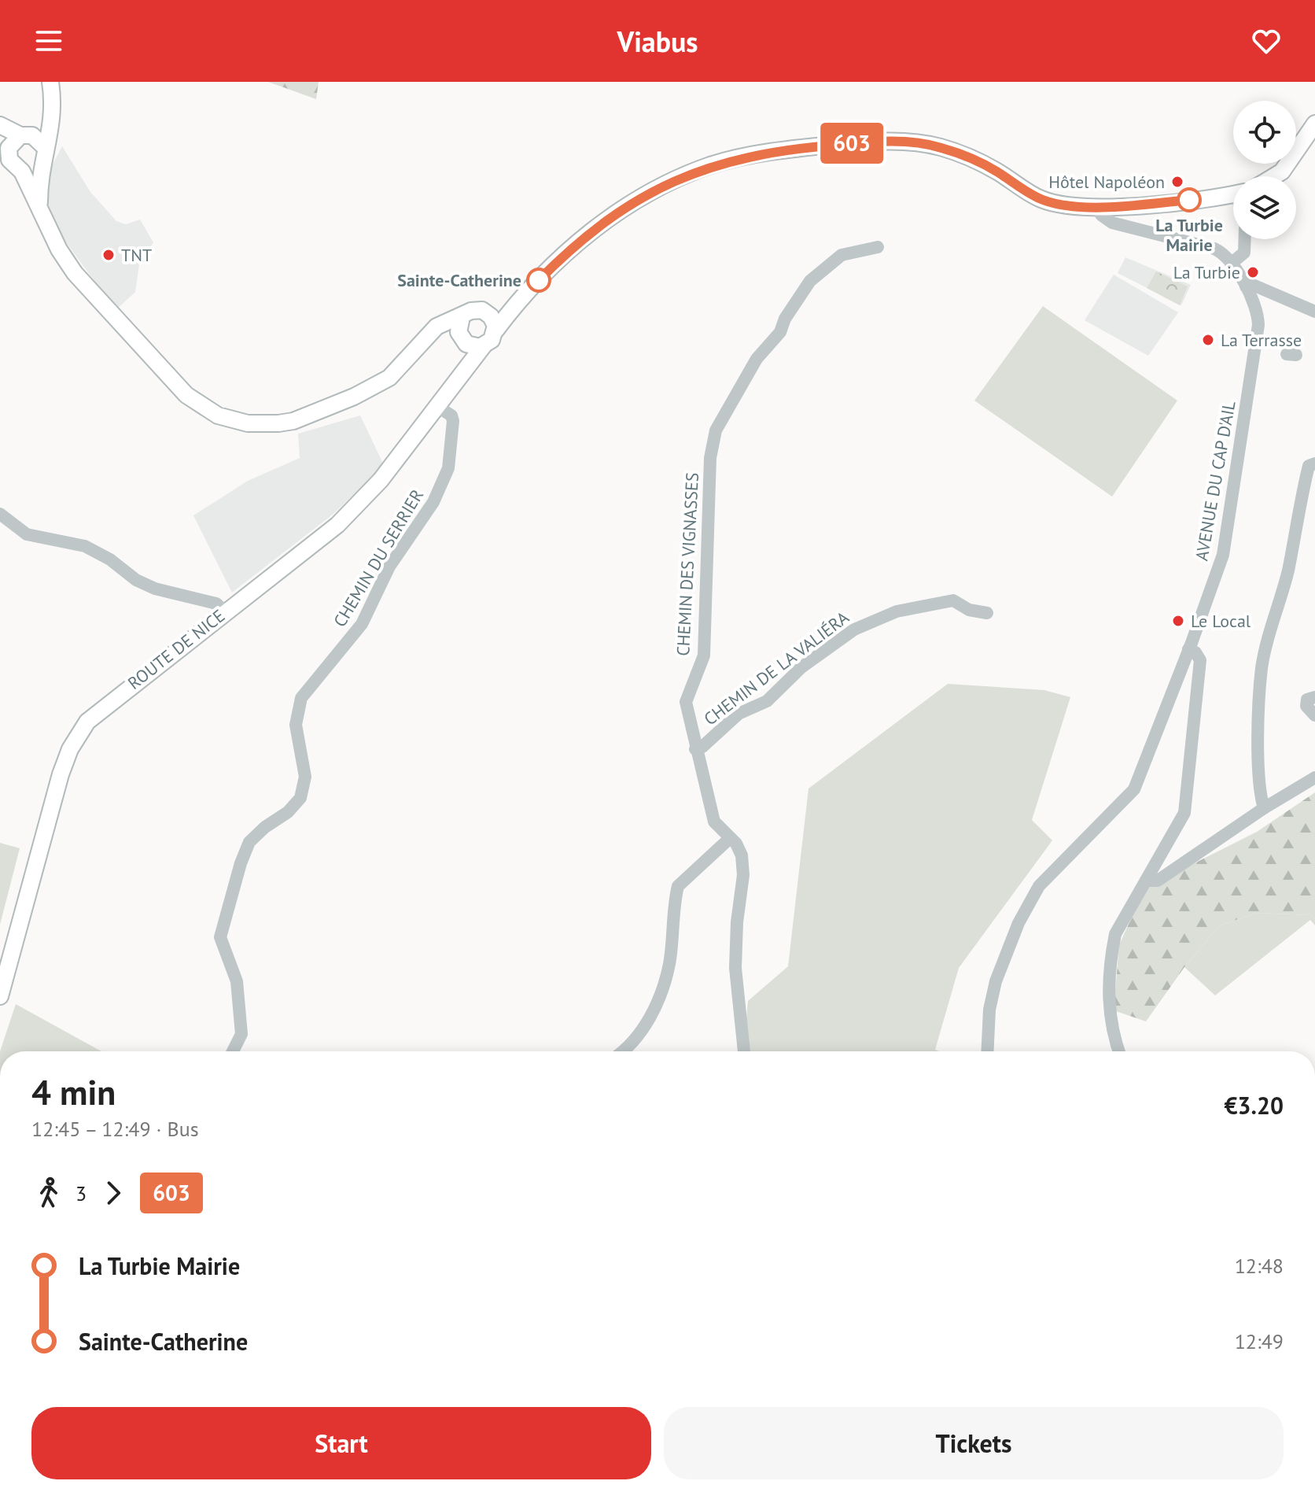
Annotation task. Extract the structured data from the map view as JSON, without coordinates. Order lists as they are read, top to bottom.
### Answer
{
  "streets": {
    "main road": ["ROUTE DE NICE"],
    "street": [
      "AVENUE DU CAP D'AIL",
      "CHEMIN DU SERRIER",
      "CHEMIN DES VIGNASSES",
      "CHEMIN DE LA VALIÉRA"
    ]
  },
  "crossings": [
    ["CHEMIN DU SERRIER", "ROUTE DE NICE"],
    ["CHEMIN DES VIGNASSES", "CHEMIN DE LA VALIÉRA"]
  ],
  "places": [
    "Hôtel Napoléon",
    "La Turbie Mairie",
    "TNT",
    "La Turbie",
    "Sainte-Catherine",
    "La Terrasse",
    "Le Local"
  ],
  "lines": ["bus line 603"],
  "page": {
    "header": "Viabus",
    "on_map": "603",
    "heading": ["4 min", "12:45 – 12:49 · Bus", "€3.20"],
    "legs": ["3", "603"],
    "list": [
      {
        "name": "La Turbie Mairie",
        "value": "12:48"
      },
      {
        "name": "Sainte-Catherine",
        "value": "12:49"
      }
    ],
    "buttons": ["Start", "Tickets"]
  }
}
